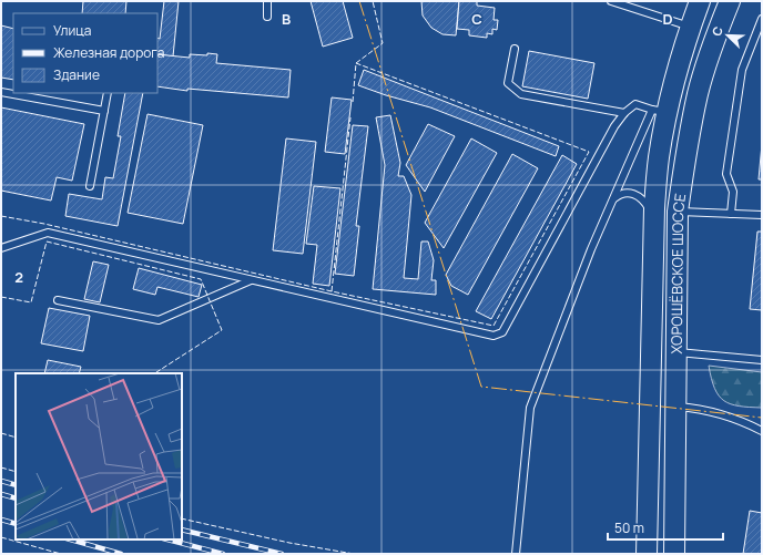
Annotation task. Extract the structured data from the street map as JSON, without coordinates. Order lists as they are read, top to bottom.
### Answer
{
  "streets": {
    "main road": ["ХОРОШЁВСКОЕ ШОССЕ"]
  },
  "legend": ["Улица", "Железная дорога", "Здание"],
  "scale_bar": "50 m",
  "north": "top left",
  "grid": {
    "columns": ["B", "C", "D"],
    "rows": ["2"]
  }
}
